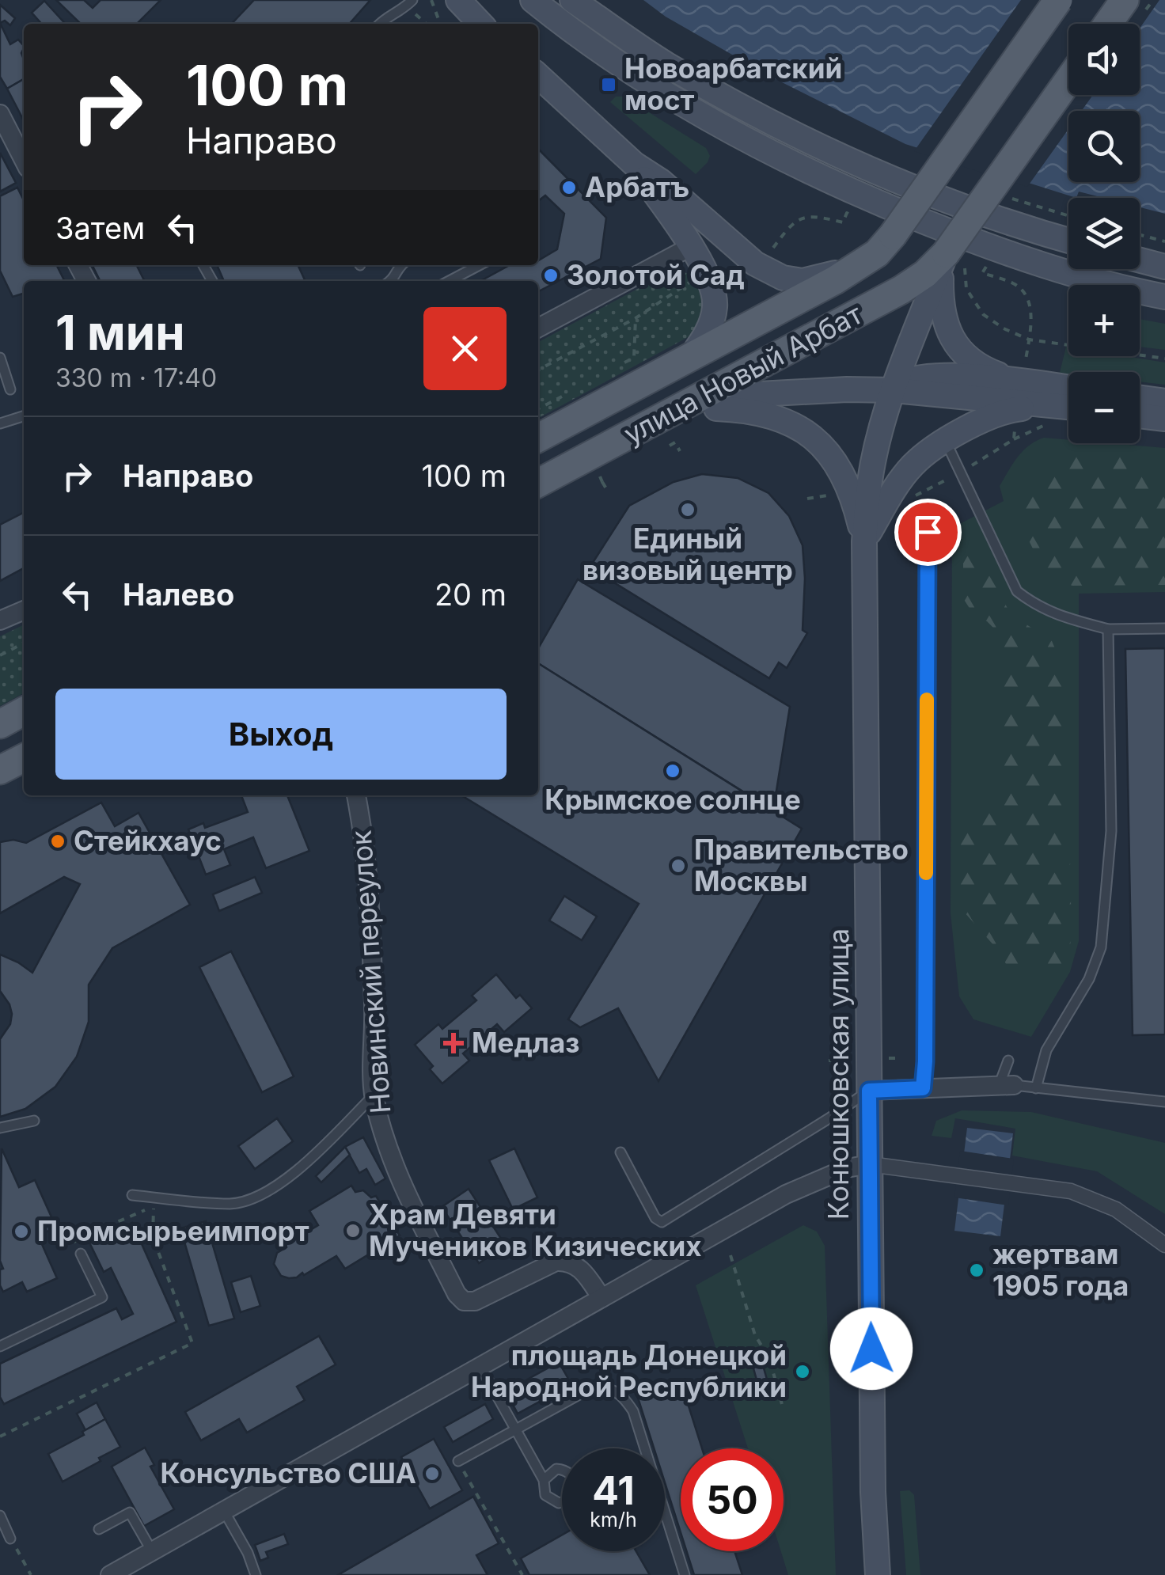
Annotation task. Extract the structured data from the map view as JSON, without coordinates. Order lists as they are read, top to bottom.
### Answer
{
  "streets": {
    "main road": ["улица Новый Арбат", "Конюшковская улица"],
    "street": ["Новинский переулок"]
  },
  "crossings": [
    ["улица Новый Арбат", "Конюшковская улица"]
  ],
  "places": {
    "transit": ["Новоарбатский мост"],
    "other": [
      "Арбатъ",
      "Золотой Сад",
      "Единый визовый центр",
      "Крымское солнце",
      "Стейкхаус",
      "Правительство Москвы",
      "Храм Девяти Мучеников Кизических",
      "Промсырьеимпорт",
      "жертвам 1905 года",
      "площадь Донецкой Народной Республики",
      "Консульство США"
    ],
    "health": ["Медлаз"]
  },
  "page": {
    "map_buttons": ["+", "−"],
    "turn": ["100 m", "Направо"],
    "then": "Затем",
    "heading": ["1 мин", "330 m · 17:40"],
    "list": [
      {
        "name": "Направо",
        "value": "100 m"
      },
      {
        "name": "Налево",
        "value": "20 m"
      }
    ],
    "buttons": "Выход",
    "speed": "41 km/h",
    "limit": "50"
  }
}
